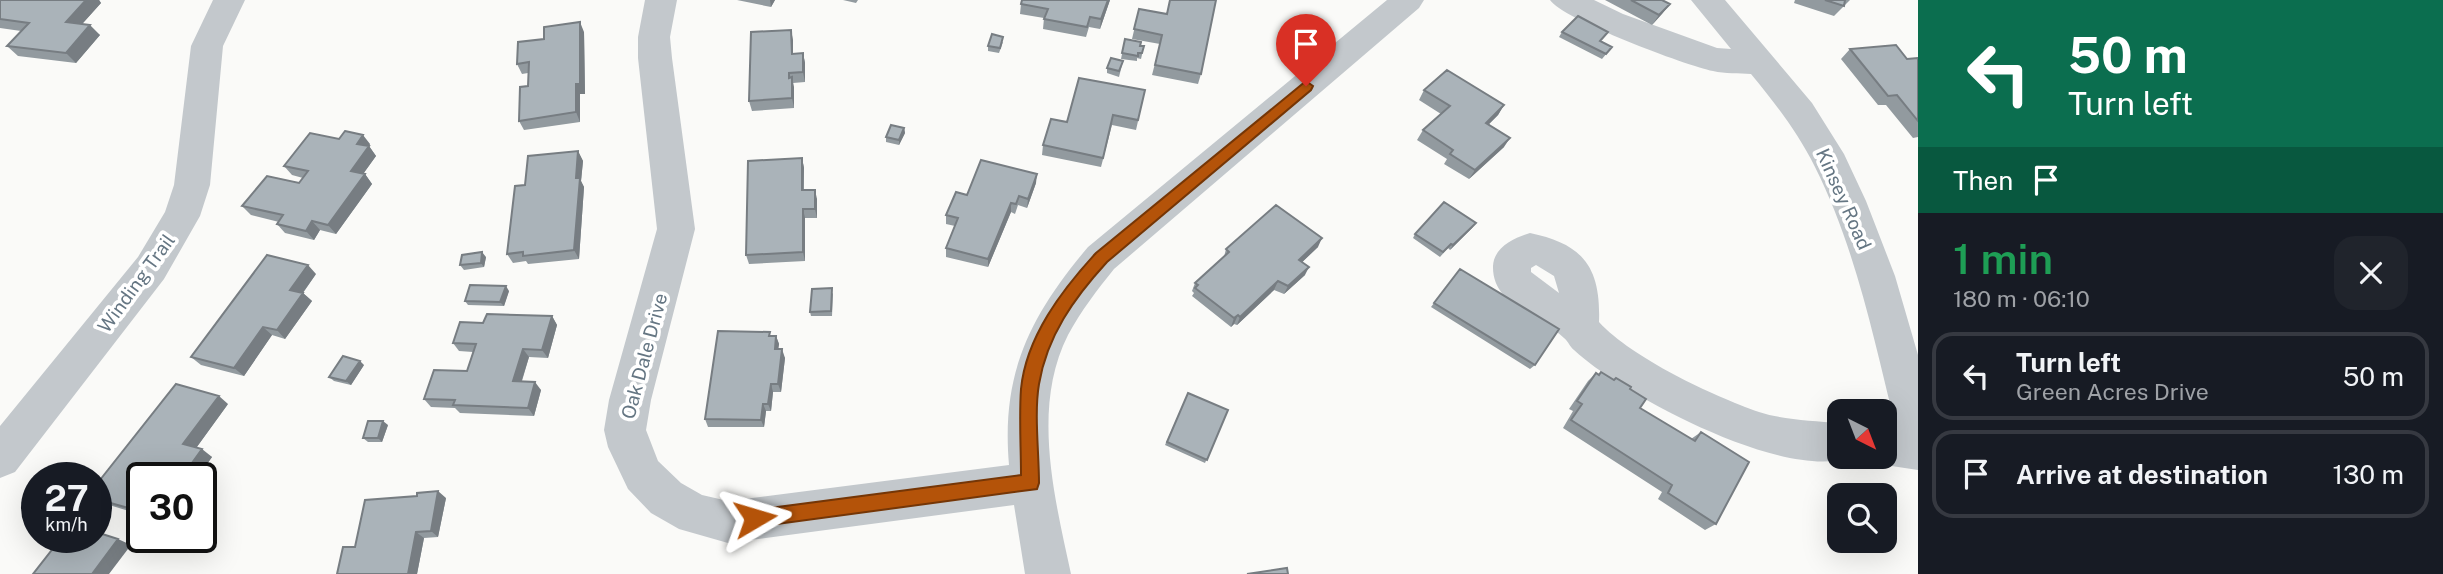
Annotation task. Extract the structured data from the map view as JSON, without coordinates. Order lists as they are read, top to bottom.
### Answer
{
  "streets": {
    "street": ["Kinsey Road", "Winding Trail", "Oak Dale Drive"]
  },
  "north": "bottom right",
  "page": {
    "turn": ["50 m", "Turn left"],
    "then": "Then",
    "heading": ["1 min", "180 m · 06:10"],
    "list": [
      {
        "name": "Turn left",
        "note": "Green Acres Drive",
        "value": "50 m"
      },
      {
        "name": "Arrive at destination",
        "value": "130 m"
      }
    ],
    "speed": "27 km/h",
    "limit": "30"
  }
}
